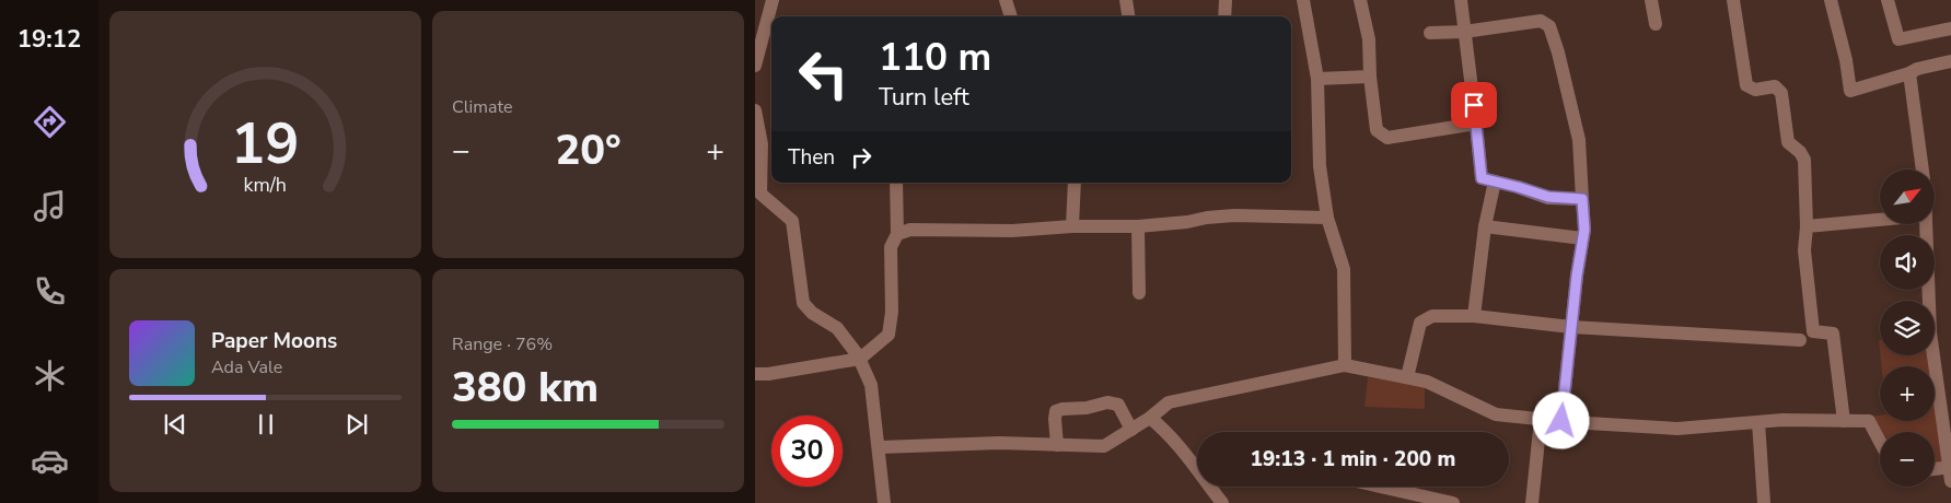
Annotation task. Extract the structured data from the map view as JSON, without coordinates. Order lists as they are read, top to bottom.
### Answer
{
  "north": "top right",
  "page": {
    "tabs": "19:12",
    "tile": [
      "Climate",
      ["Range · 76%", "380 km"]
    ],
    "turn": ["110 m", "Turn left"],
    "heat": ["−", "20°", "+"],
    "then": "Then",
    "map_buttons": ["+", "−"],
    "song": ["Paper Moons", "Ada Vale"],
    "limit": "30",
    "trip": "19:13 · 1 min · 200 m",
    "gauge": ["19", "km/h"]
  }
}
